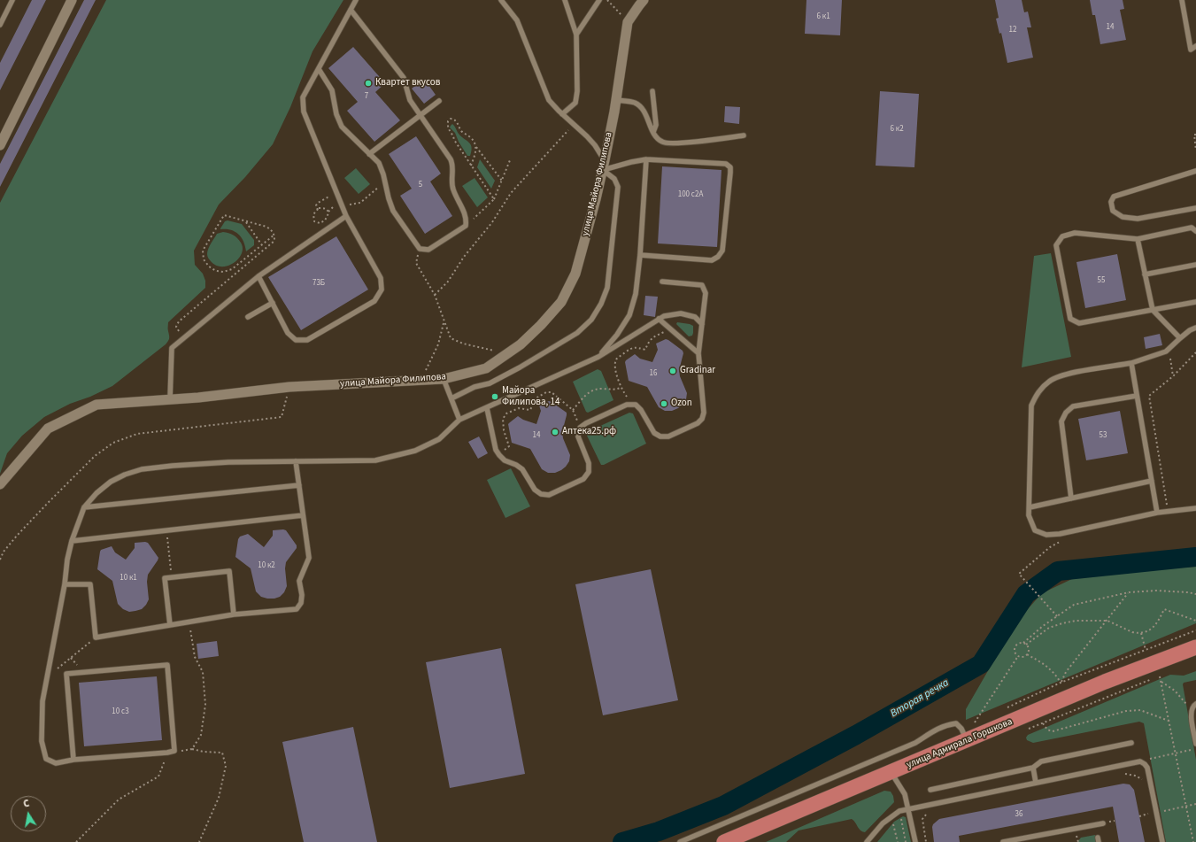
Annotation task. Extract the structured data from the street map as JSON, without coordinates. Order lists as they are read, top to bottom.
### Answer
{
  "streets": {
    "main road": ["улица Адмирала Горшкова"],
    "street": ["улица Майора Филипова"]
  },
  "water": ["Вторая речка"],
  "places": [
    "Квартет вкусов",
    "Gradinar",
    "Майора Филипова, 14",
    "Ozon",
    "Аптека25.рф"
  ],
  "house_numbers": [
    "6 к1",
    "14",
    "12",
    "7",
    "6 к2",
    "5",
    "100 с2А",
    "55",
    "73Б",
    "16",
    "14",
    "53",
    "10 к2",
    "10 к1",
    "10 с3",
    "36"
  ],
  "north": "top"
}
